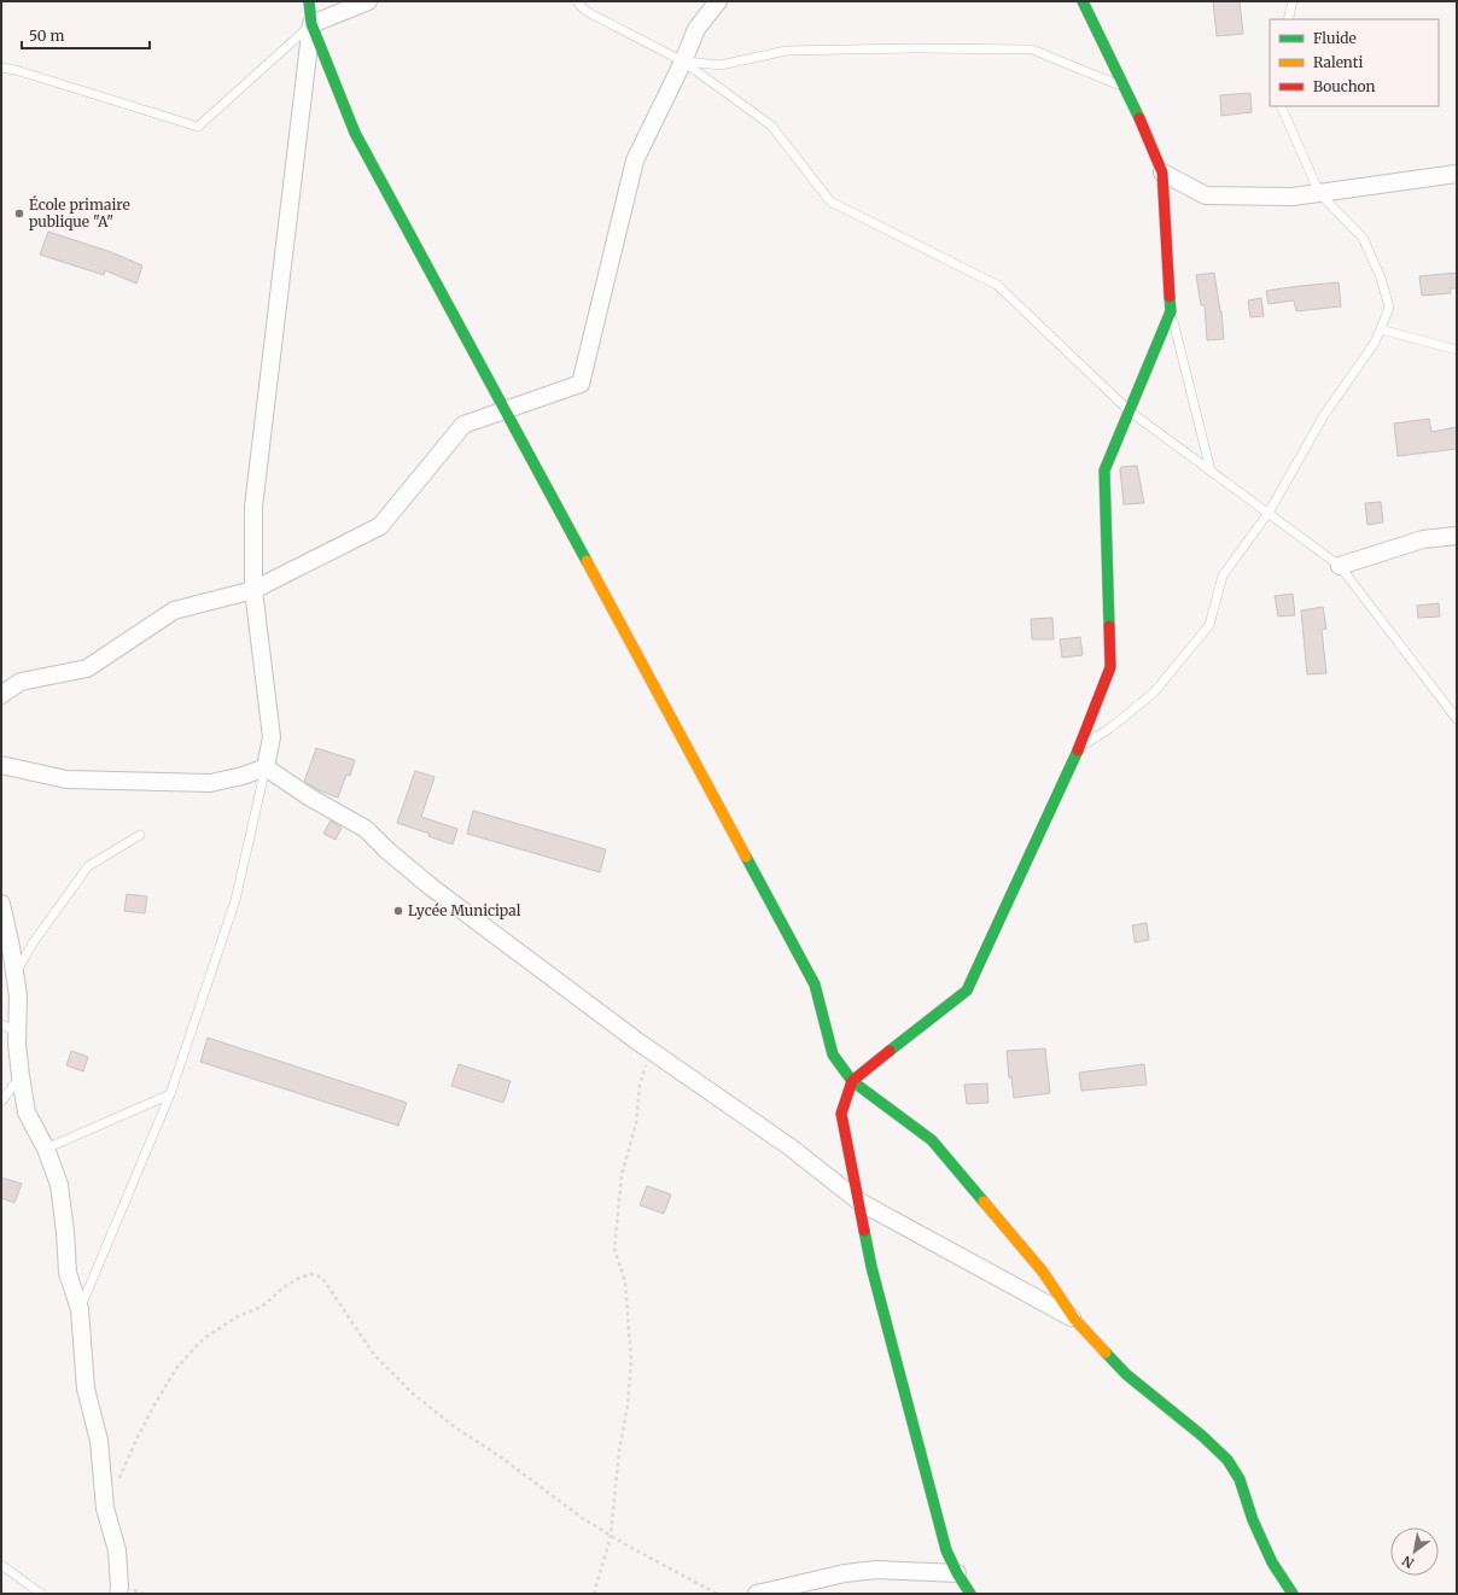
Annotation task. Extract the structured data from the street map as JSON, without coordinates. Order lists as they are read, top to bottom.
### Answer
{
  "places": ["École primaire publique \"A\"", "Lycée Municipal"],
  "legend": ["Fluide", "Ralenti", "Bouchon"],
  "scale_bar": "50 m",
  "north": "bottom left"
}
